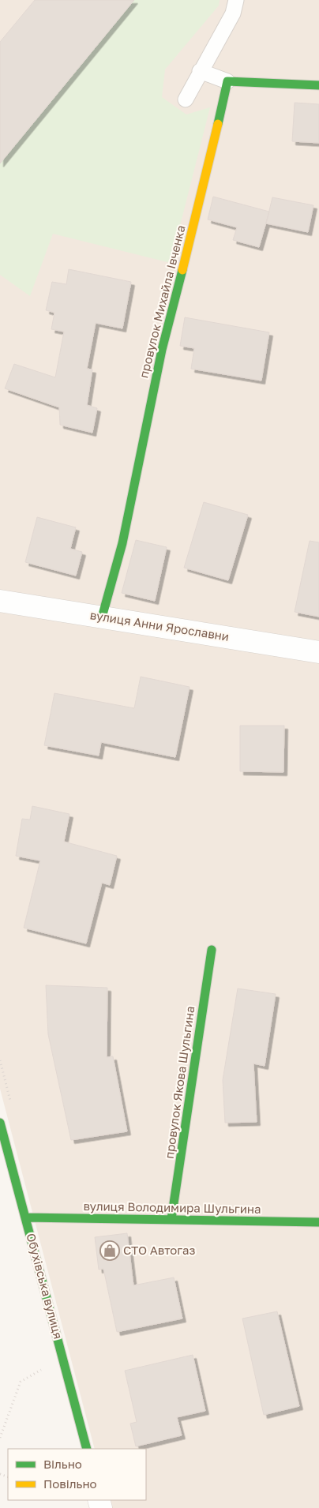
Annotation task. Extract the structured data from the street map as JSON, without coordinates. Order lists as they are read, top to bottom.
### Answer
{
  "streets": {
    "street": [
      "провулок Михайла Івченка",
      "вулиця Анни Ярославни",
      "провулок Якова Шульгина",
      "вулиця Володимира Шульгина",
      "Обухівська вулиця"
    ]
  },
  "crossings": [
    ["провулок Михайла Івченка", "вулиця Анни Ярославни"],
    ["провулок Якова Шульгина", "вулиця Володимира Шульгина"],
    ["вулиця Володимира Шульгина", "Обухівська вулиця"]
  ],
  "places": {
    "shop": ["СТО Автогаз"]
  },
  "legend": ["Вільно", "Повільно"]
}
